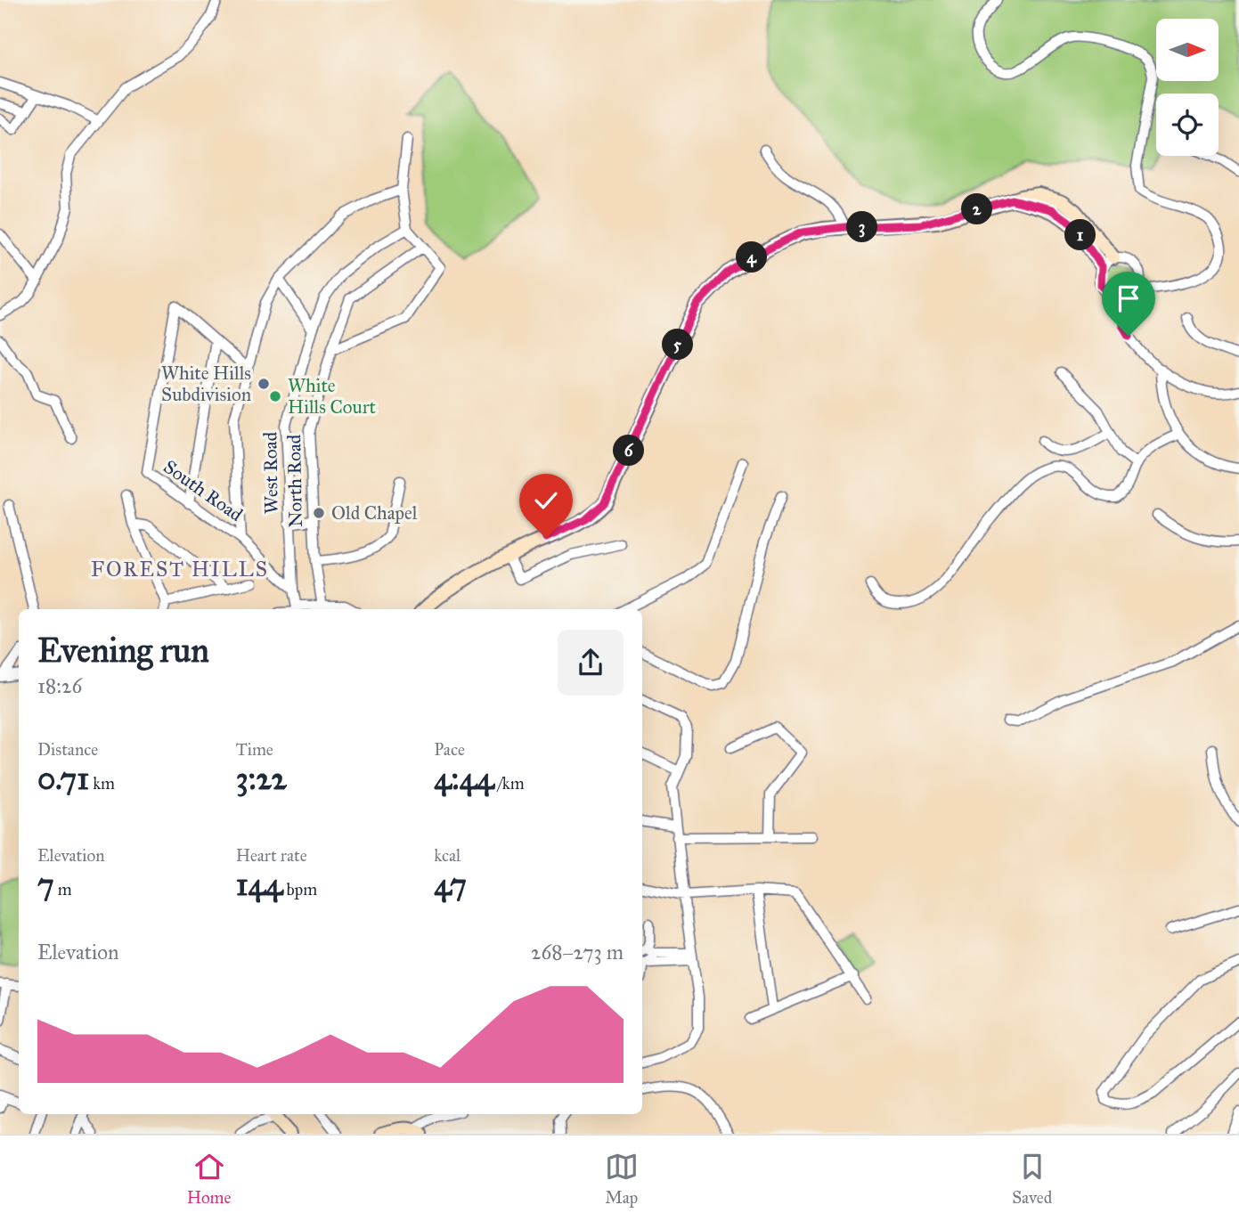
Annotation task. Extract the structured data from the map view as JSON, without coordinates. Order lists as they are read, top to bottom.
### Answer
{
  "streets": {
    "street": ["West Road", "North Road", "South Road"]
  },
  "crossings": [
    ["West Road", "South Road"]
  ],
  "districts": ["FOREST HILLS"],
  "places": ["White Hills Subdivision", "White Hills Court", "Old Chapel"],
  "north": "right",
  "page": {
    "pins": [
      "2",
      "3",
      "1",
      "4",
      "5",
      "6"
    ],
    "heading": ["Evening run", "18:26"],
    "stats": [
      ["Distance", "0.71 km"],
      ["Time", "3:22"],
      ["Pace", "4:44 /km"],
      ["Elevation", "7 m"],
      ["Heart rate", "144 bpm"],
      ["kcal", "47"]
    ],
    "chart": ["Elevation", "268–273 m"],
    "tabs": ["Home", "Map", "Saved"]
  }
}
